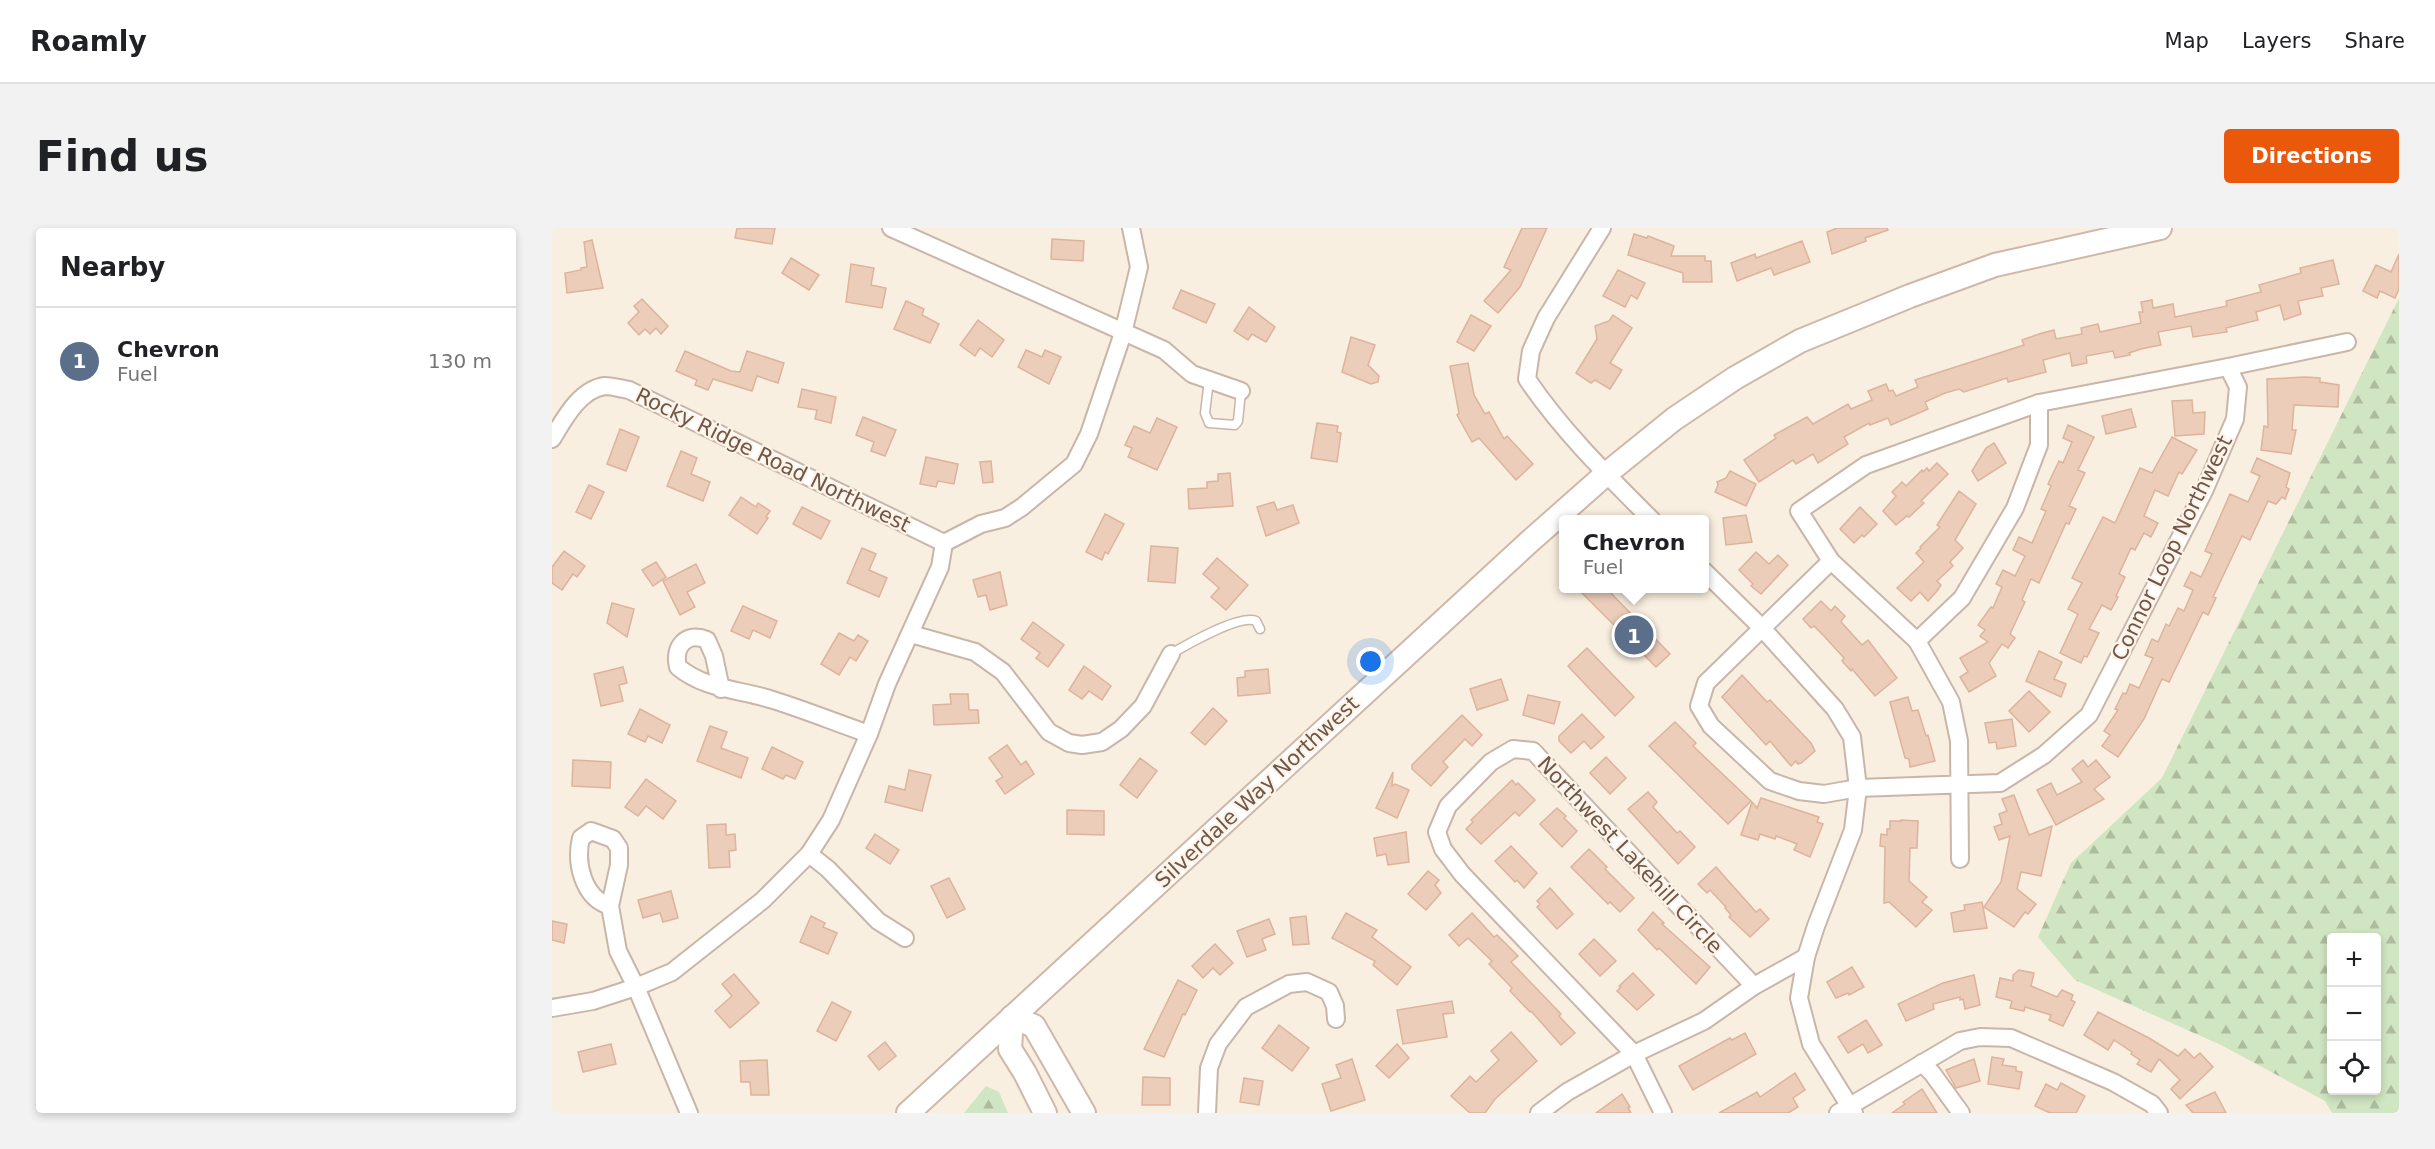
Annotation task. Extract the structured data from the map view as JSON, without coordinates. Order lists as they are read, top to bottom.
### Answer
{
  "streets": {
    "main road": ["Silverdale Way Northwest"],
    "street": ["Rocky Ridge Road Northwest", "Connor Loop Northwest", "Northwest Lakehill Circle"]
  },
  "page": {
    "header": "Roamly",
    "nav": ["Map", "Layers", "Share"],
    "buttons": "Directions",
    "title": "Find us",
    "heading": "Nearby",
    "list": [
      {
        "mark": "1",
        "name": "Chevron",
        "note": "Fuel",
        "value": "130 m"
      }
    ],
    "popup": ["Chevron", "Fuel"],
    "pins": "1",
    "map_buttons": ["+", "−"]
  }
}
